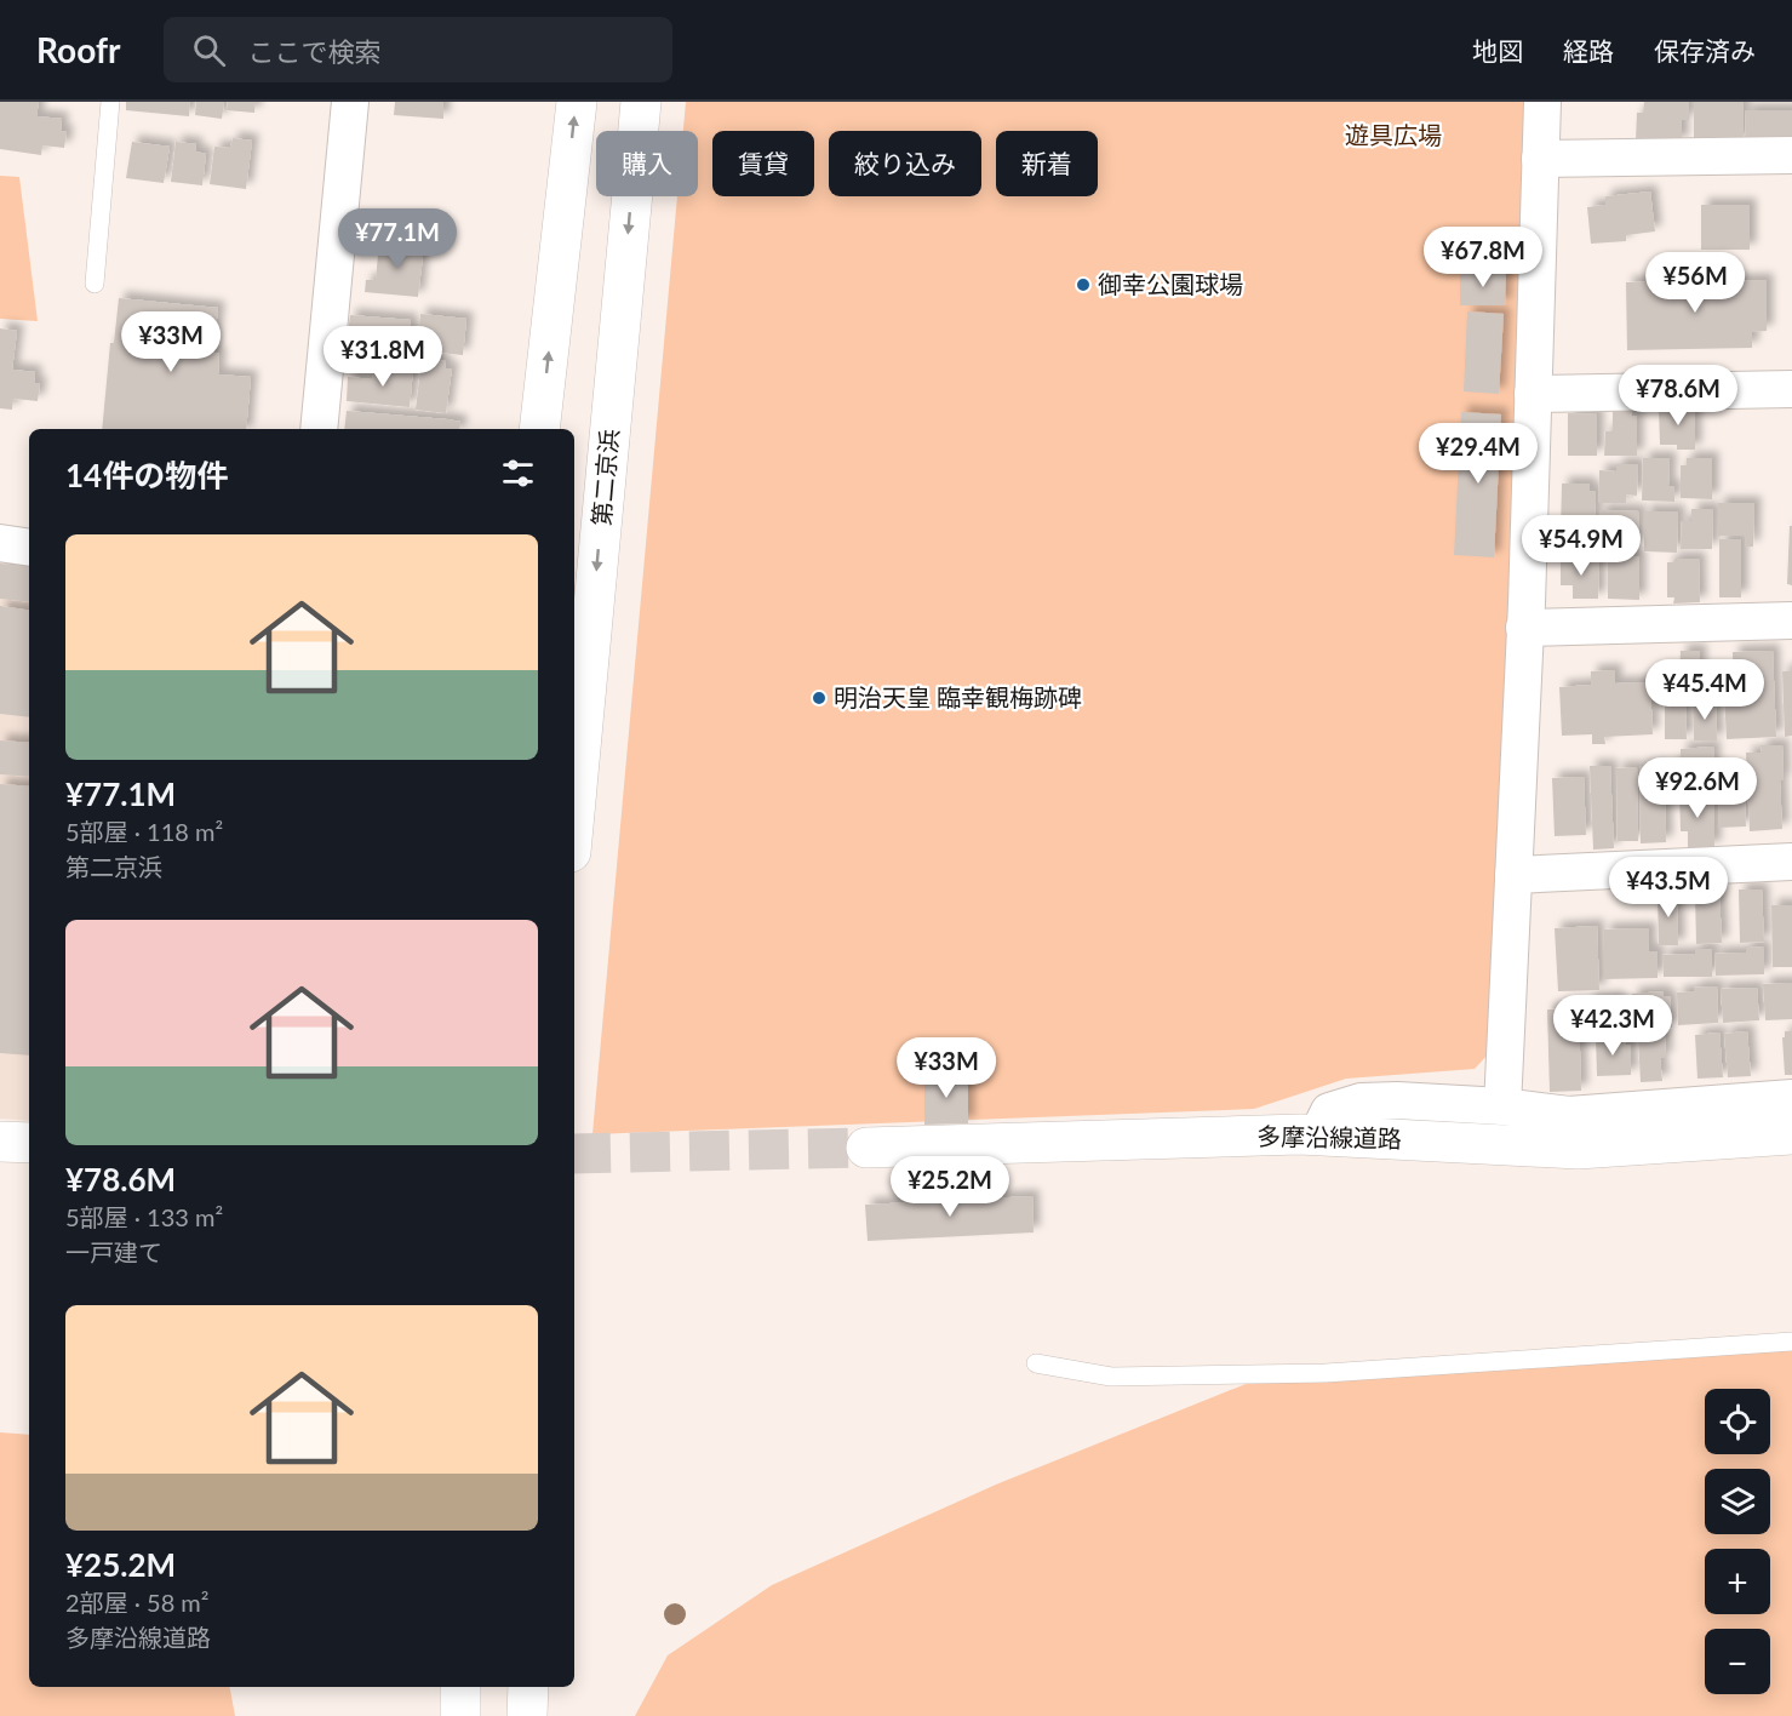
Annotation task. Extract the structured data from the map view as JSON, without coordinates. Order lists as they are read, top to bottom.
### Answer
{
  "streets": {
    "main road": ["第二京浜", "多摩沿線道路"]
  },
  "parks": ["遊具広場"],
  "places": ["御幸公園球場", "明治天皇 臨幸観梅跡碑"],
  "page": {
    "header": "Roofr",
    "search": "ここで検索",
    "nav": ["地図", "経路", "保存済み"],
    "chip": [
      "購入",
      "賃貸",
      "絞り込み",
      "新着"
    ],
    "price": [
      "¥77.1M",
      "¥67.8M",
      "¥56M",
      "¥33M",
      "¥31.8M",
      "¥78.6M",
      "¥29.4M",
      "¥54.9M",
      "¥45.4M",
      "¥92.6M",
      "¥43.5M",
      "¥42.3M",
      "¥33M",
      "¥25.2M"
    ],
    "heading": "14件の物件",
    "list": [
      {
        "name": "¥77.1M",
        "note": "5部屋 · 118 m² · 第二京浜"
      },
      {
        "name": "¥78.6M",
        "note": "5部屋 · 133 m² · 一戸建て"
      },
      {
        "name": "¥25.2M",
        "note": "2部屋 · 58 m² · 多摩沿線道路"
      }
    ],
    "map_buttons": ["+", "−"]
  }
}
